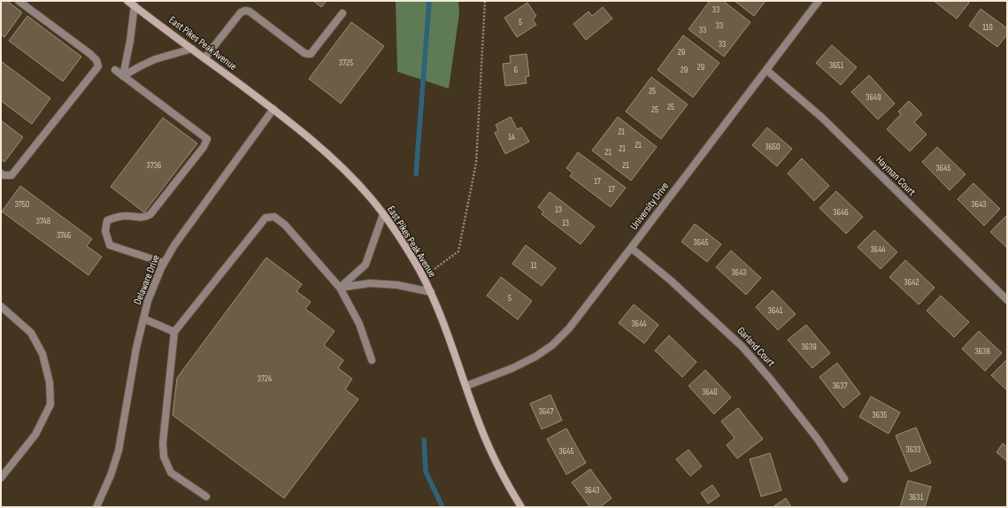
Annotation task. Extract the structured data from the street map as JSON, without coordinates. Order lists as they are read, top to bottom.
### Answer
{
  "streets": {
    "main road": ["East Pikes Peak Avenue"],
    "street": [
      "Hayman Court",
      "University Drive",
      "Delaware Drive",
      "Garland Court"
    ]
  },
  "crossings": [
    ["East Pikes Peak Avenue", "University Drive"],
    ["East Pikes Peak Avenue", "Delaware Drive"],
    ["Hayman Court", "University Drive"],
    ["University Drive", "Garland Court"]
  ],
  "house_numbers": [
    "33",
    "5",
    "33",
    "110",
    "33",
    "33",
    "29",
    "3725",
    "3651",
    "29",
    "6",
    "29",
    "25",
    "3649",
    "25",
    "25",
    "21",
    "14",
    "21",
    "3650",
    "21",
    "21",
    "3736",
    "21",
    "3645",
    "17",
    "17",
    "3750",
    "3643",
    "13",
    "3646",
    "3748",
    "13",
    "3746",
    "3645",
    "3644",
    "11",
    "3643",
    "3642",
    "5",
    "3641",
    "3644",
    "3639",
    "3638",
    "3724",
    "3637",
    "3640",
    "3647",
    "3635",
    "3633",
    "3645",
    "3643",
    "3631"
  ]
}
